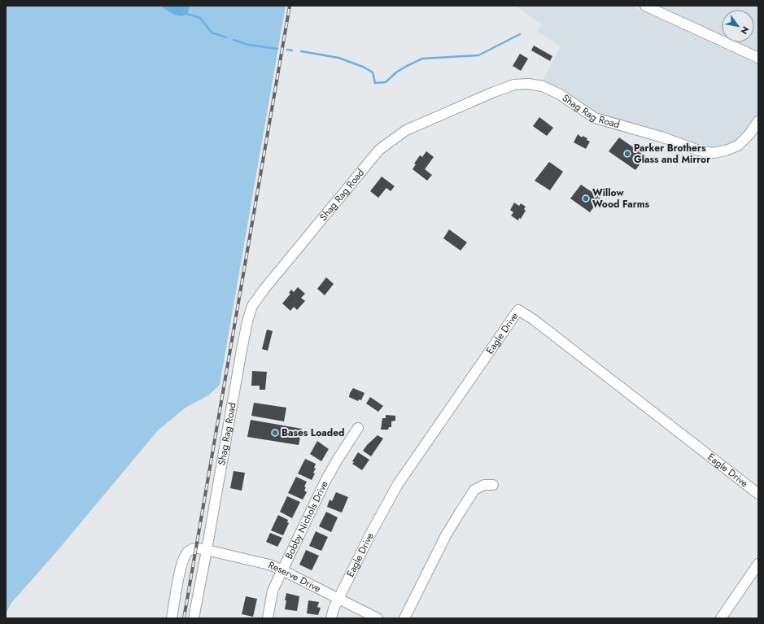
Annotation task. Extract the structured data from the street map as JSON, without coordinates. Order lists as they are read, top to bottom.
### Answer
{
  "streets": {
    "street": [
      "Shag Rag Road",
      "Eagle Drive",
      "Bobby Nichols Drive",
      "Reserve Drive"
    ]
  },
  "crossings": [
    ["Shag Rag Road", "Reserve Drive"],
    ["Eagle Drive", "Reserve Drive"],
    ["Bobby Nichols Drive", "Reserve Drive"]
  ],
  "places": ["Parker Brothers Glass and Mirror", "Willow Wood Farms", "Bases Loaded"],
  "north": "bottom right"
}
